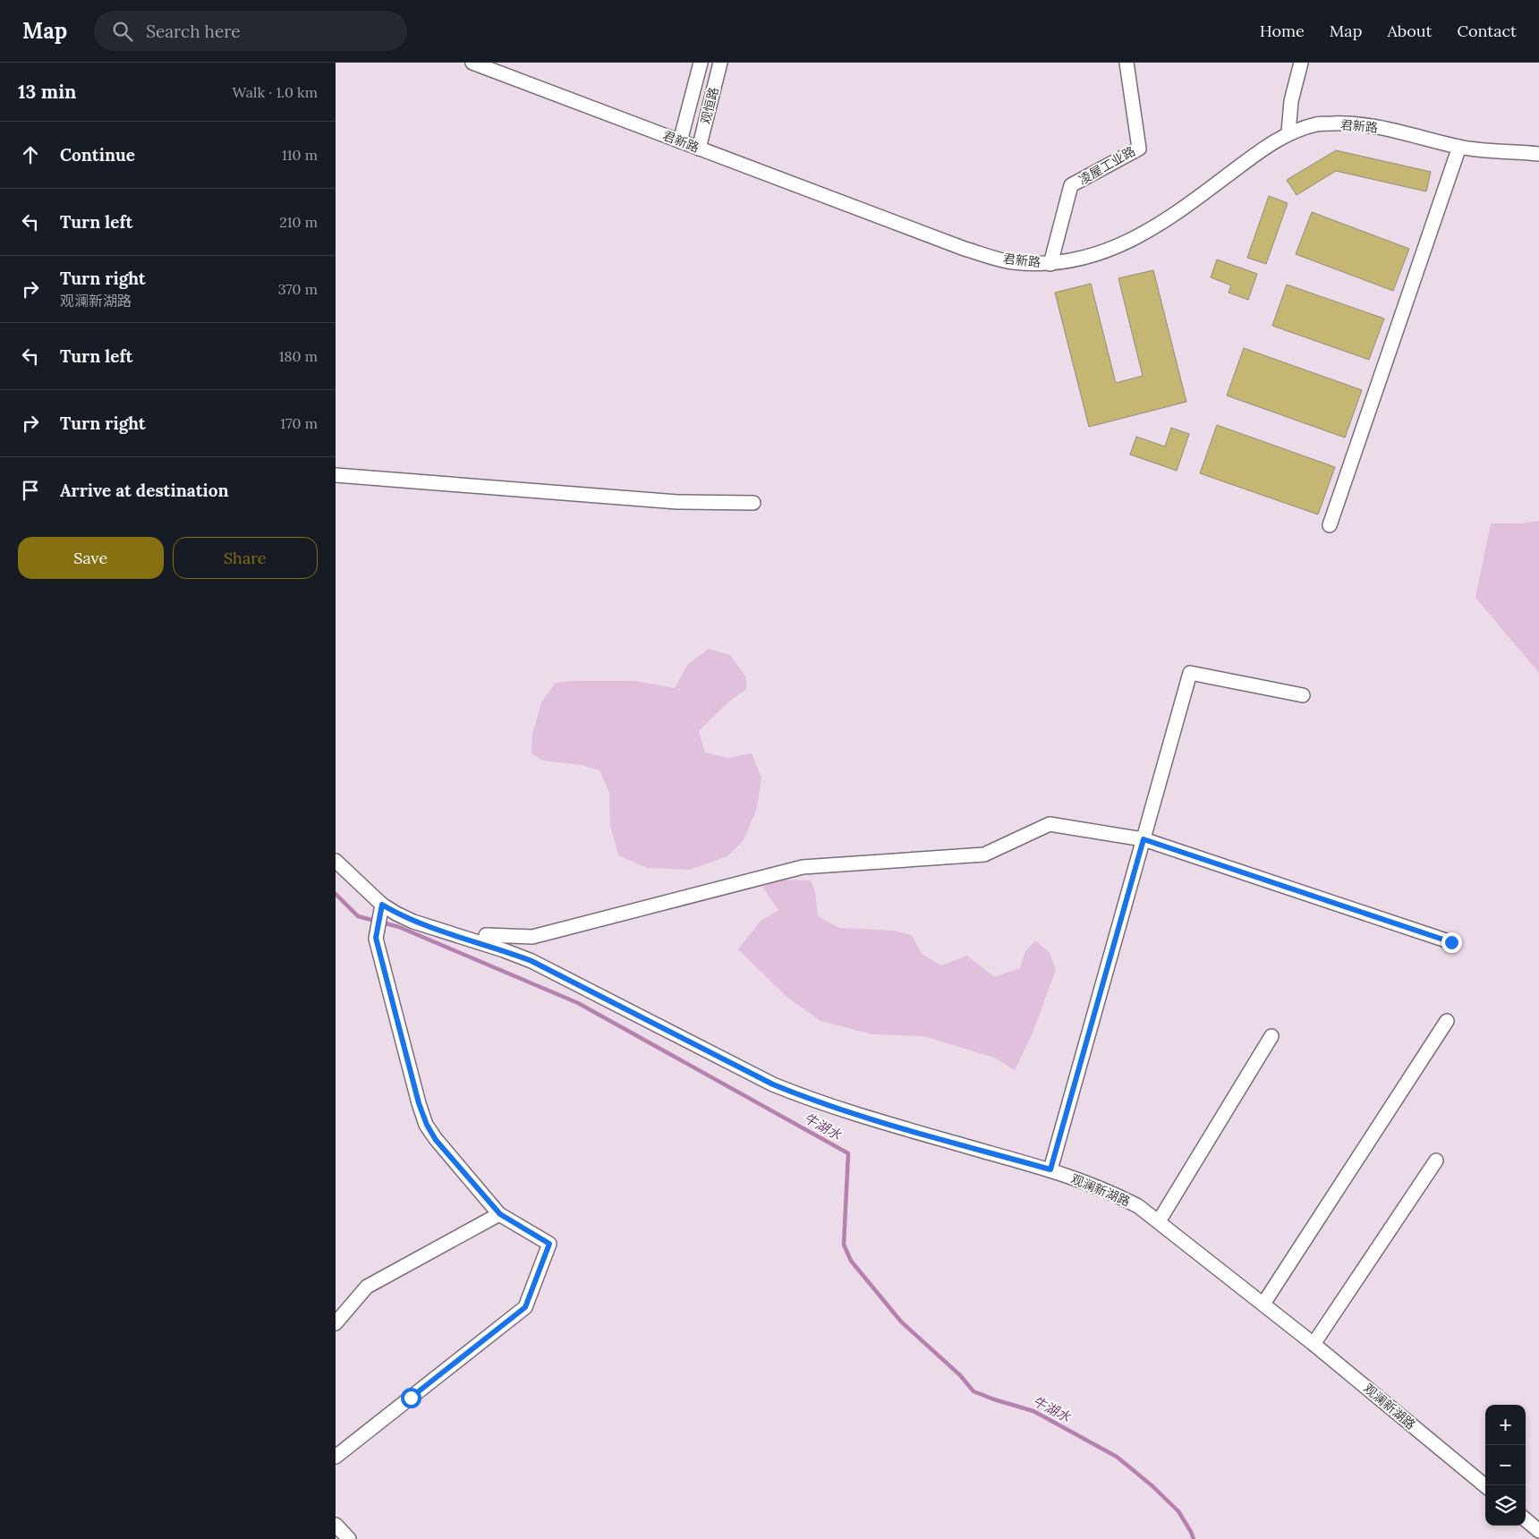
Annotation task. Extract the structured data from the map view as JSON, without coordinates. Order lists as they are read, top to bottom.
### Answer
{
  "streets": {
    "street": [
      "观恒路",
      "君新路",
      "凌屋工业路",
      "观澜新湖路"
    ]
  },
  "crossings": [
    ["观恒路", "君新路"],
    ["君新路", "凌屋工业路"]
  ],
  "water": ["牛湖水"],
  "page": {
    "header": "Map",
    "search": "Search here",
    "nav": [
      "Home",
      "Map",
      "About",
      "Contact"
    ],
    "heading": ["13 min", "Walk · 1.0 km"],
    "list": [
      ["Continue", "110 m"],
      ["Turn left", "210 m"],
      ["Turn right", "观澜新湖路", "370 m"],
      ["Turn left", "180 m"],
      ["Turn right", "170 m"],
      "Arrive at destination"
    ],
    "buttons": ["Save", "Share"],
    "map_buttons": ["+", "−"]
  }
}
